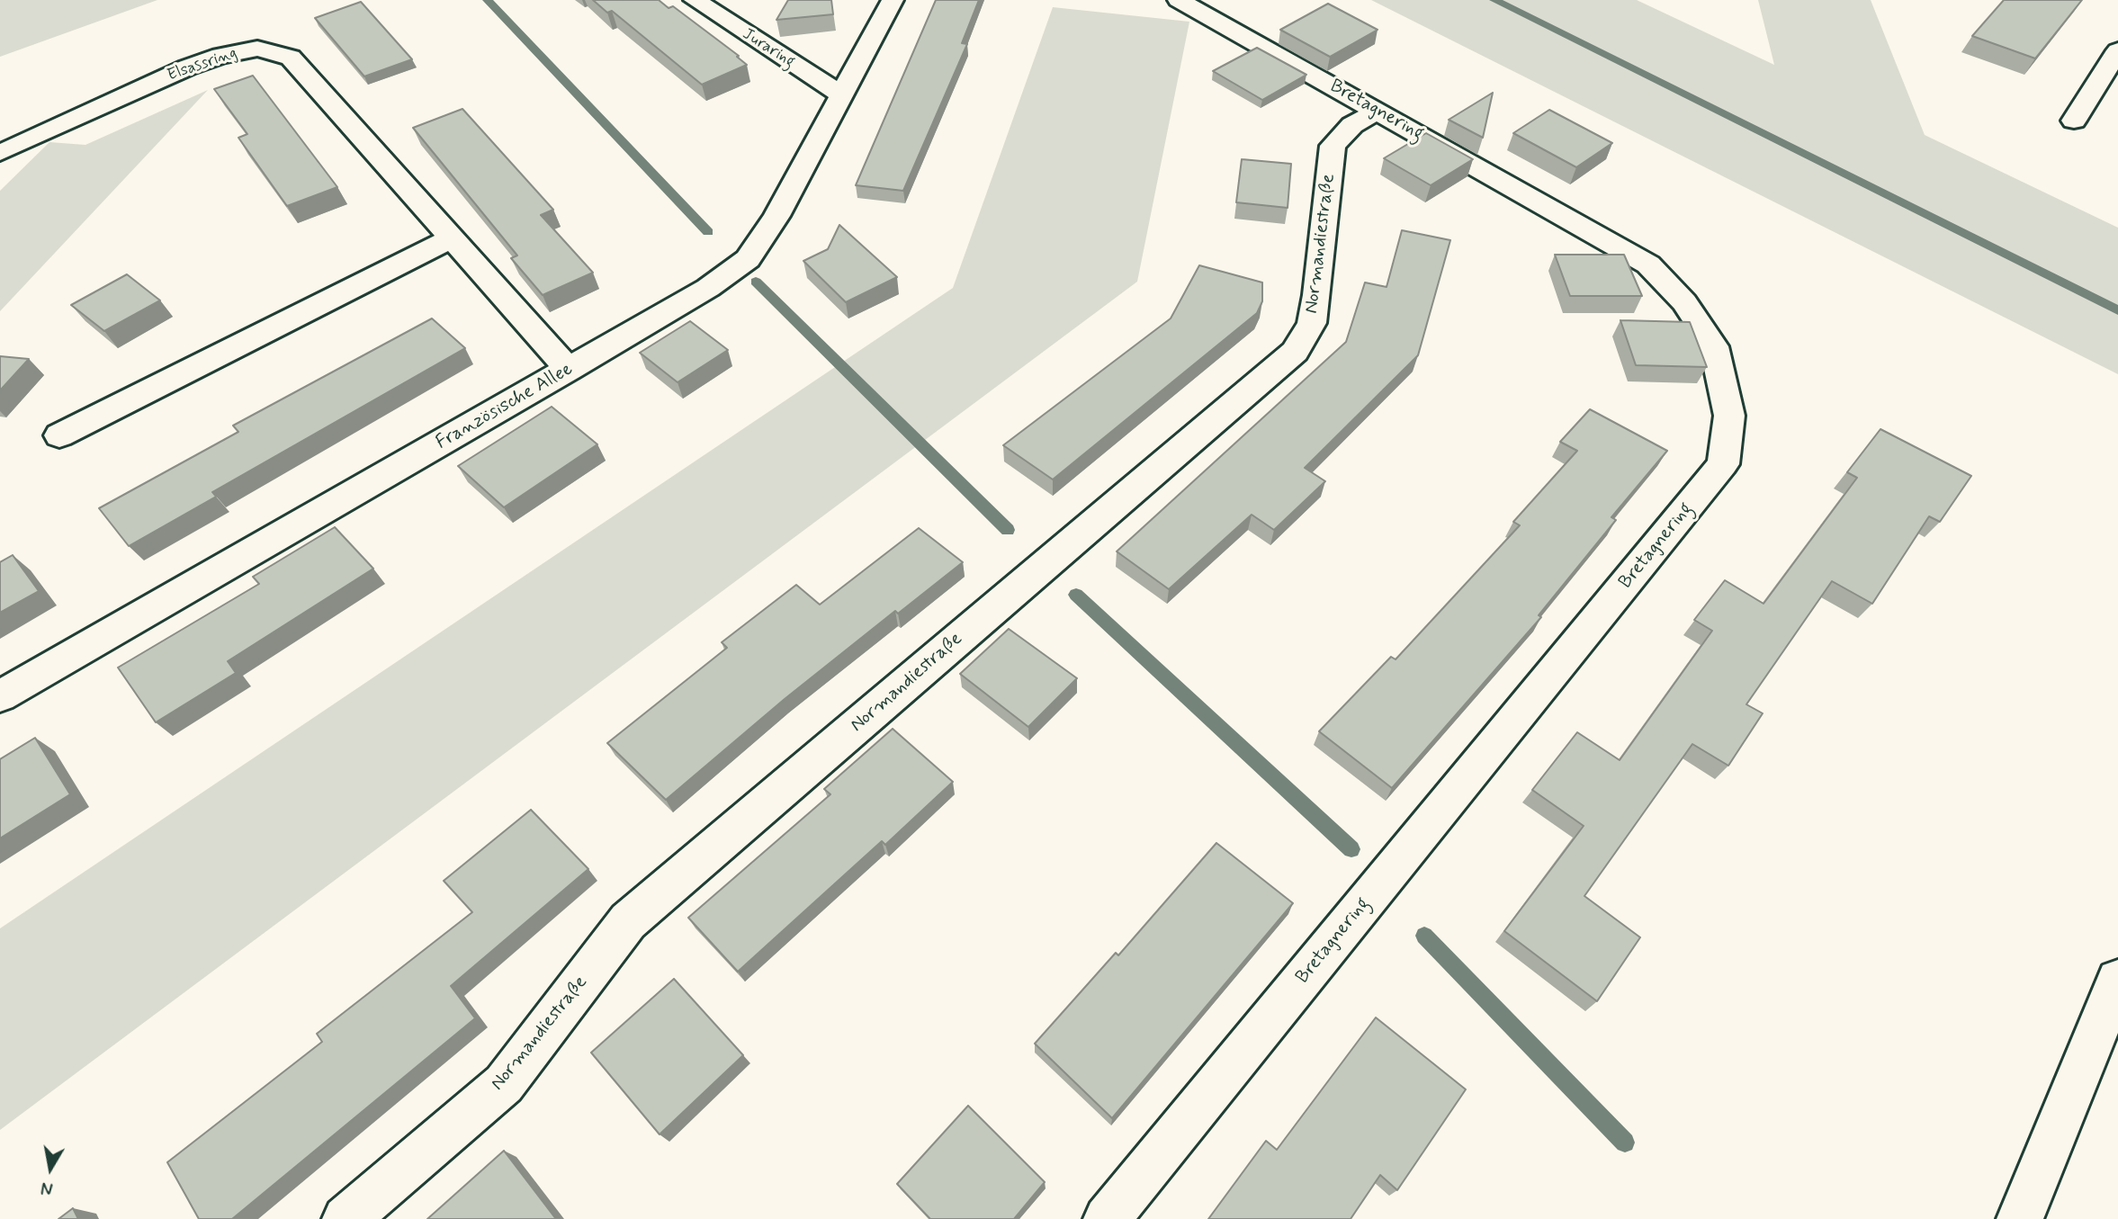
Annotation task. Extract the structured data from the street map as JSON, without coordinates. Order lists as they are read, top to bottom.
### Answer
{
  "streets": {
    "street": [
      "Juraring",
      "Elsassring",
      "Bretagnering",
      "Normandiestraße",
      "Französische Allee"
    ]
  },
  "crossings": [
    ["Juraring", "Französische Allee"],
    ["Elsassring", "Französische Allee"],
    ["Bretagnering", "Normandiestraße"]
  ],
  "north": "bottom"
}
